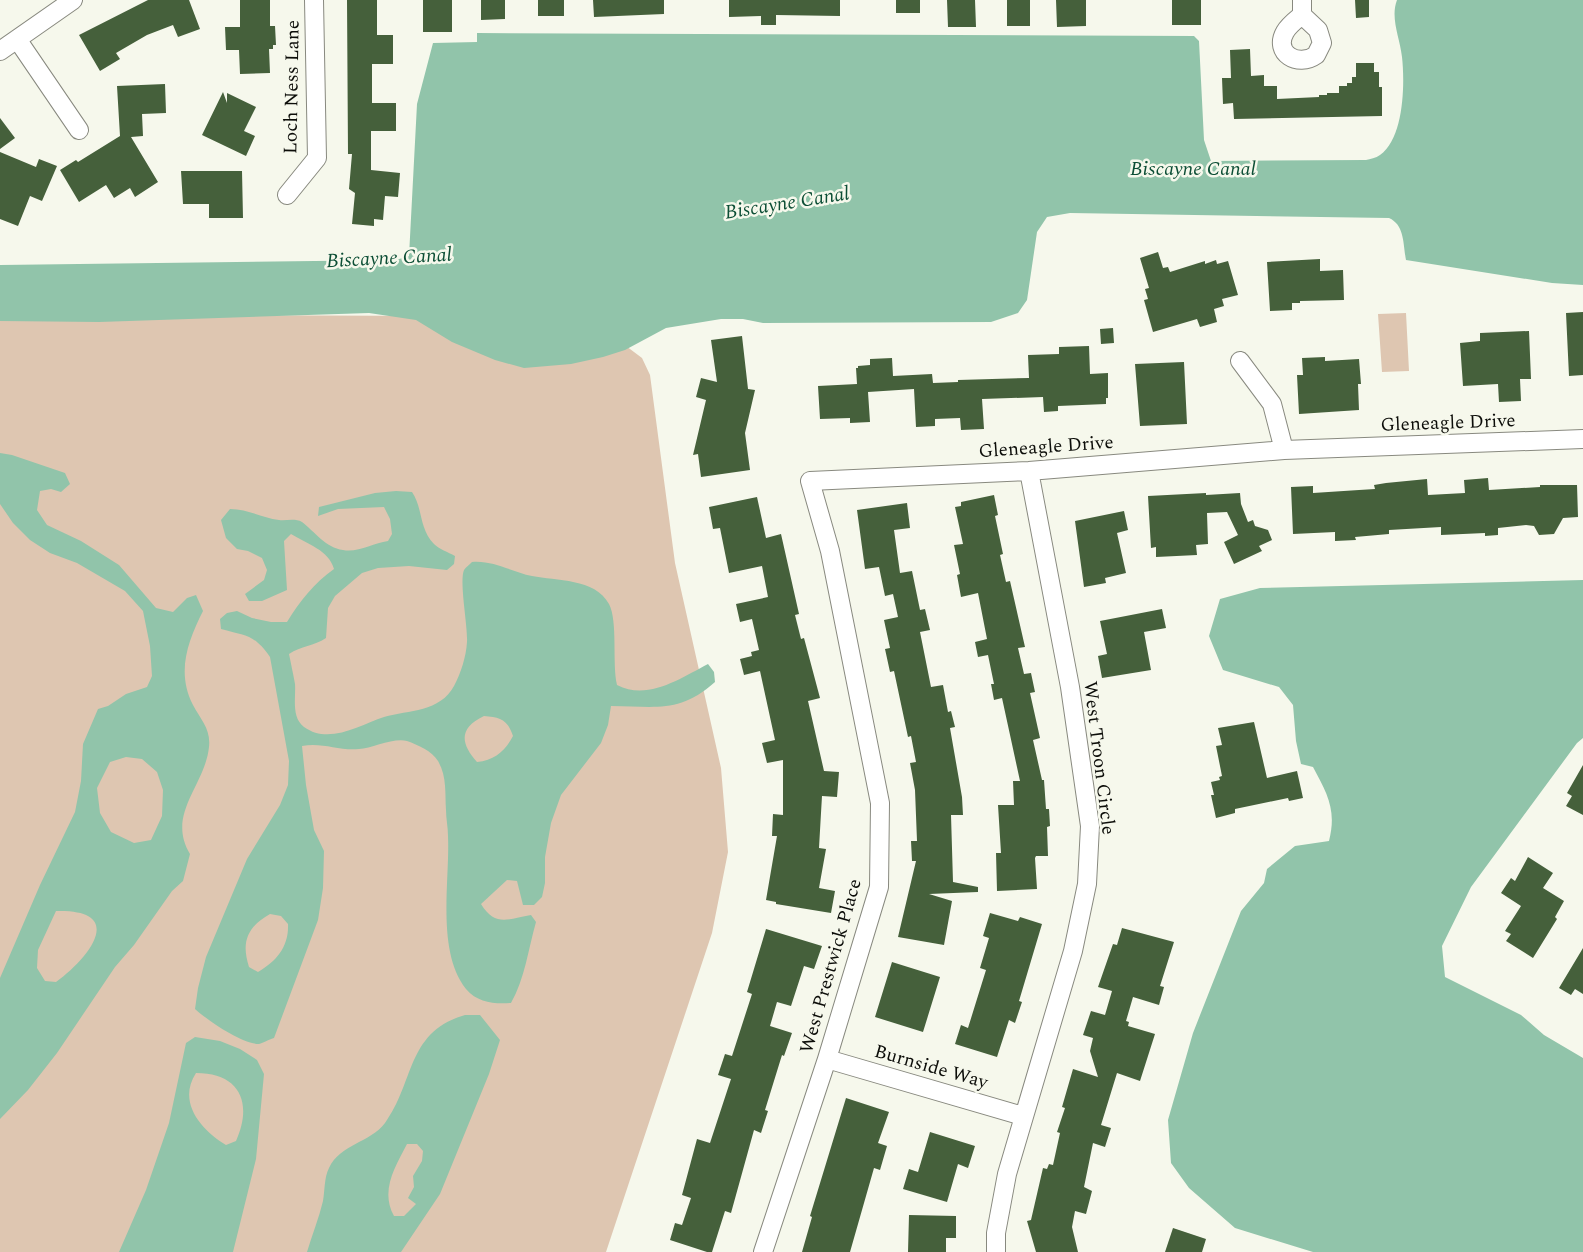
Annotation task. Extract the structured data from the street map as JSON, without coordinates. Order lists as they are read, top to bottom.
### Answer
{
  "streets": {
    "street": [
      "Loch Ness Lane",
      "Gleneagle Drive",
      "West Troon Circle",
      "West Prestwick Place",
      "Burnside Way"
    ]
  },
  "crossings": [
    ["Gleneagle Drive", "West Troon Circle"],
    ["Gleneagle Drive", "West Prestwick Place"],
    ["West Troon Circle", "Burnside Way"],
    ["West Prestwick Place", "Burnside Way"]
  ],
  "water": ["Biscayne Canal"]
}
